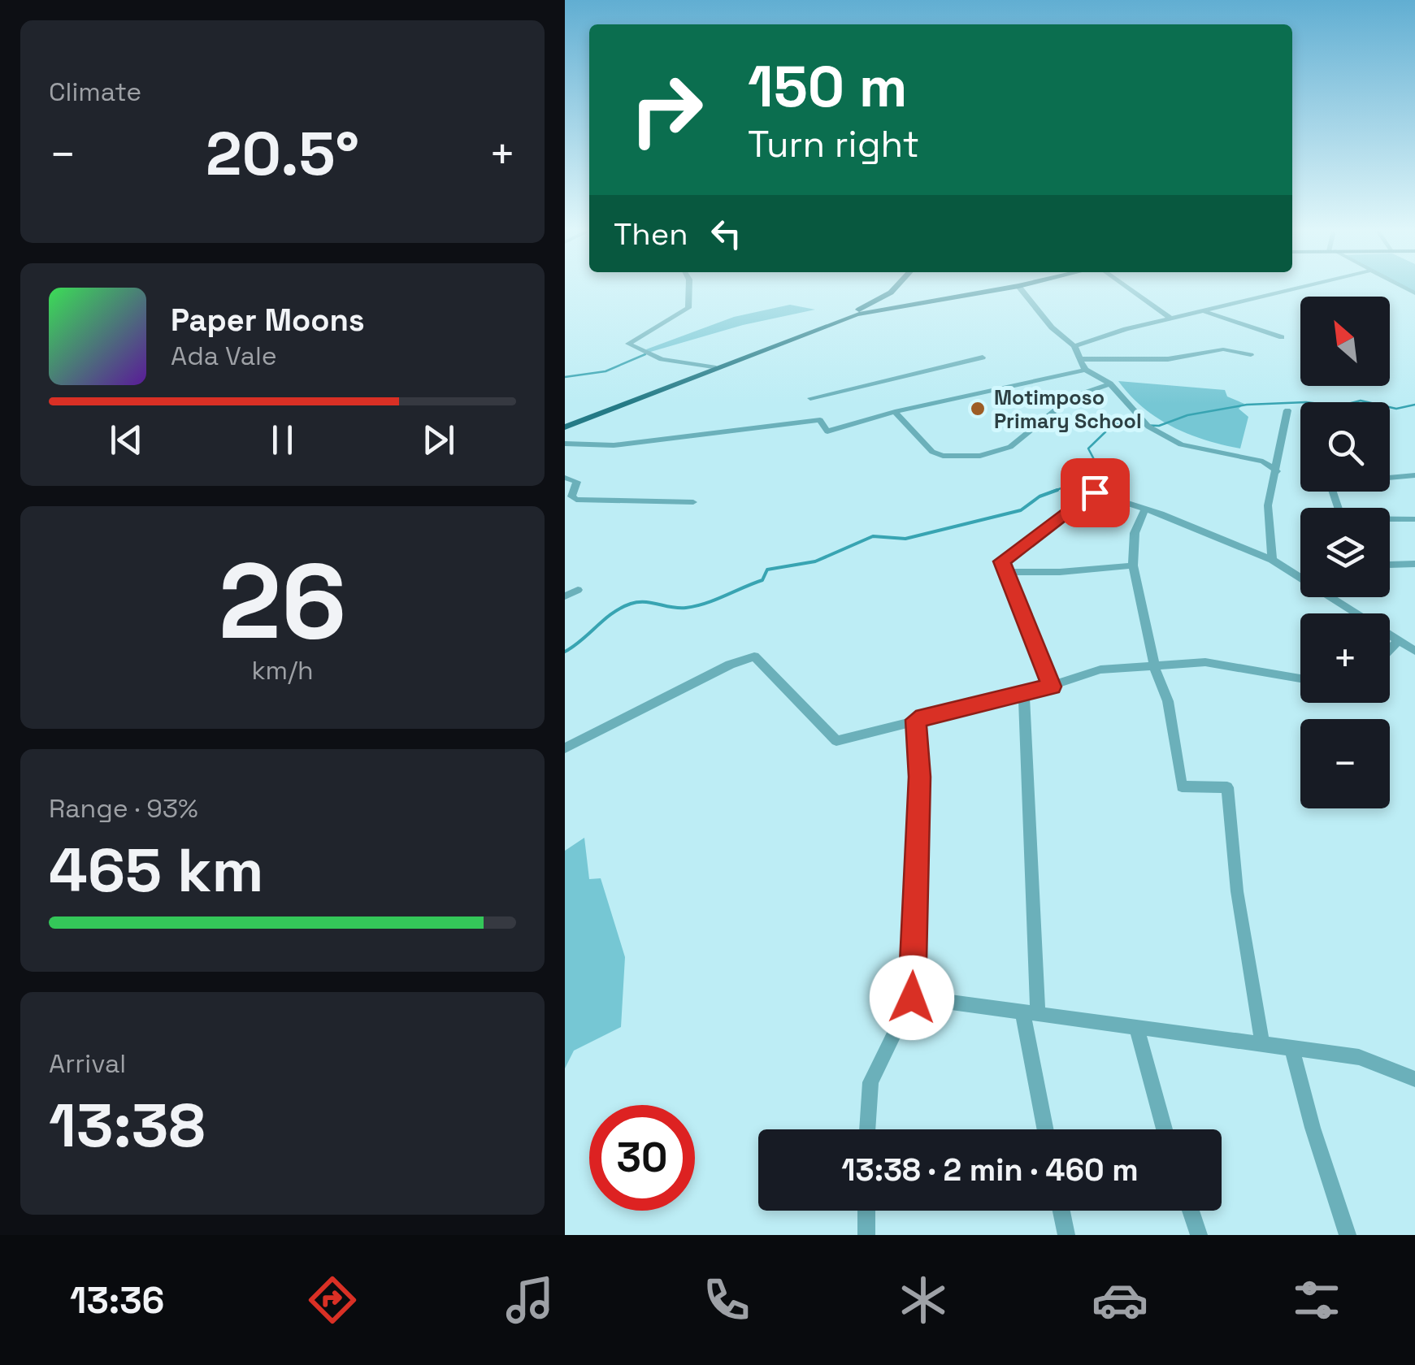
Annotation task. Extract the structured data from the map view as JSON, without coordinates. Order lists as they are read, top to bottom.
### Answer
{
  "places": ["Motimposo Primary School"],
  "north": "top left",
  "page": {
    "tile": [
      "Climate",
      ["26", "km/h"],
      ["Range · 93%", "465 km"],
      ["Arrival", "13:38"]
    ],
    "turn": ["150 m", "Turn right"],
    "heat": ["−", "20.5°", "+"],
    "then": "Then",
    "song": ["Paper Moons", "Ada Vale"],
    "map_buttons": ["+", "−"],
    "limit": "30",
    "trip": "13:38 · 2 min · 460 m",
    "tabs": "13:36"
  }
}
